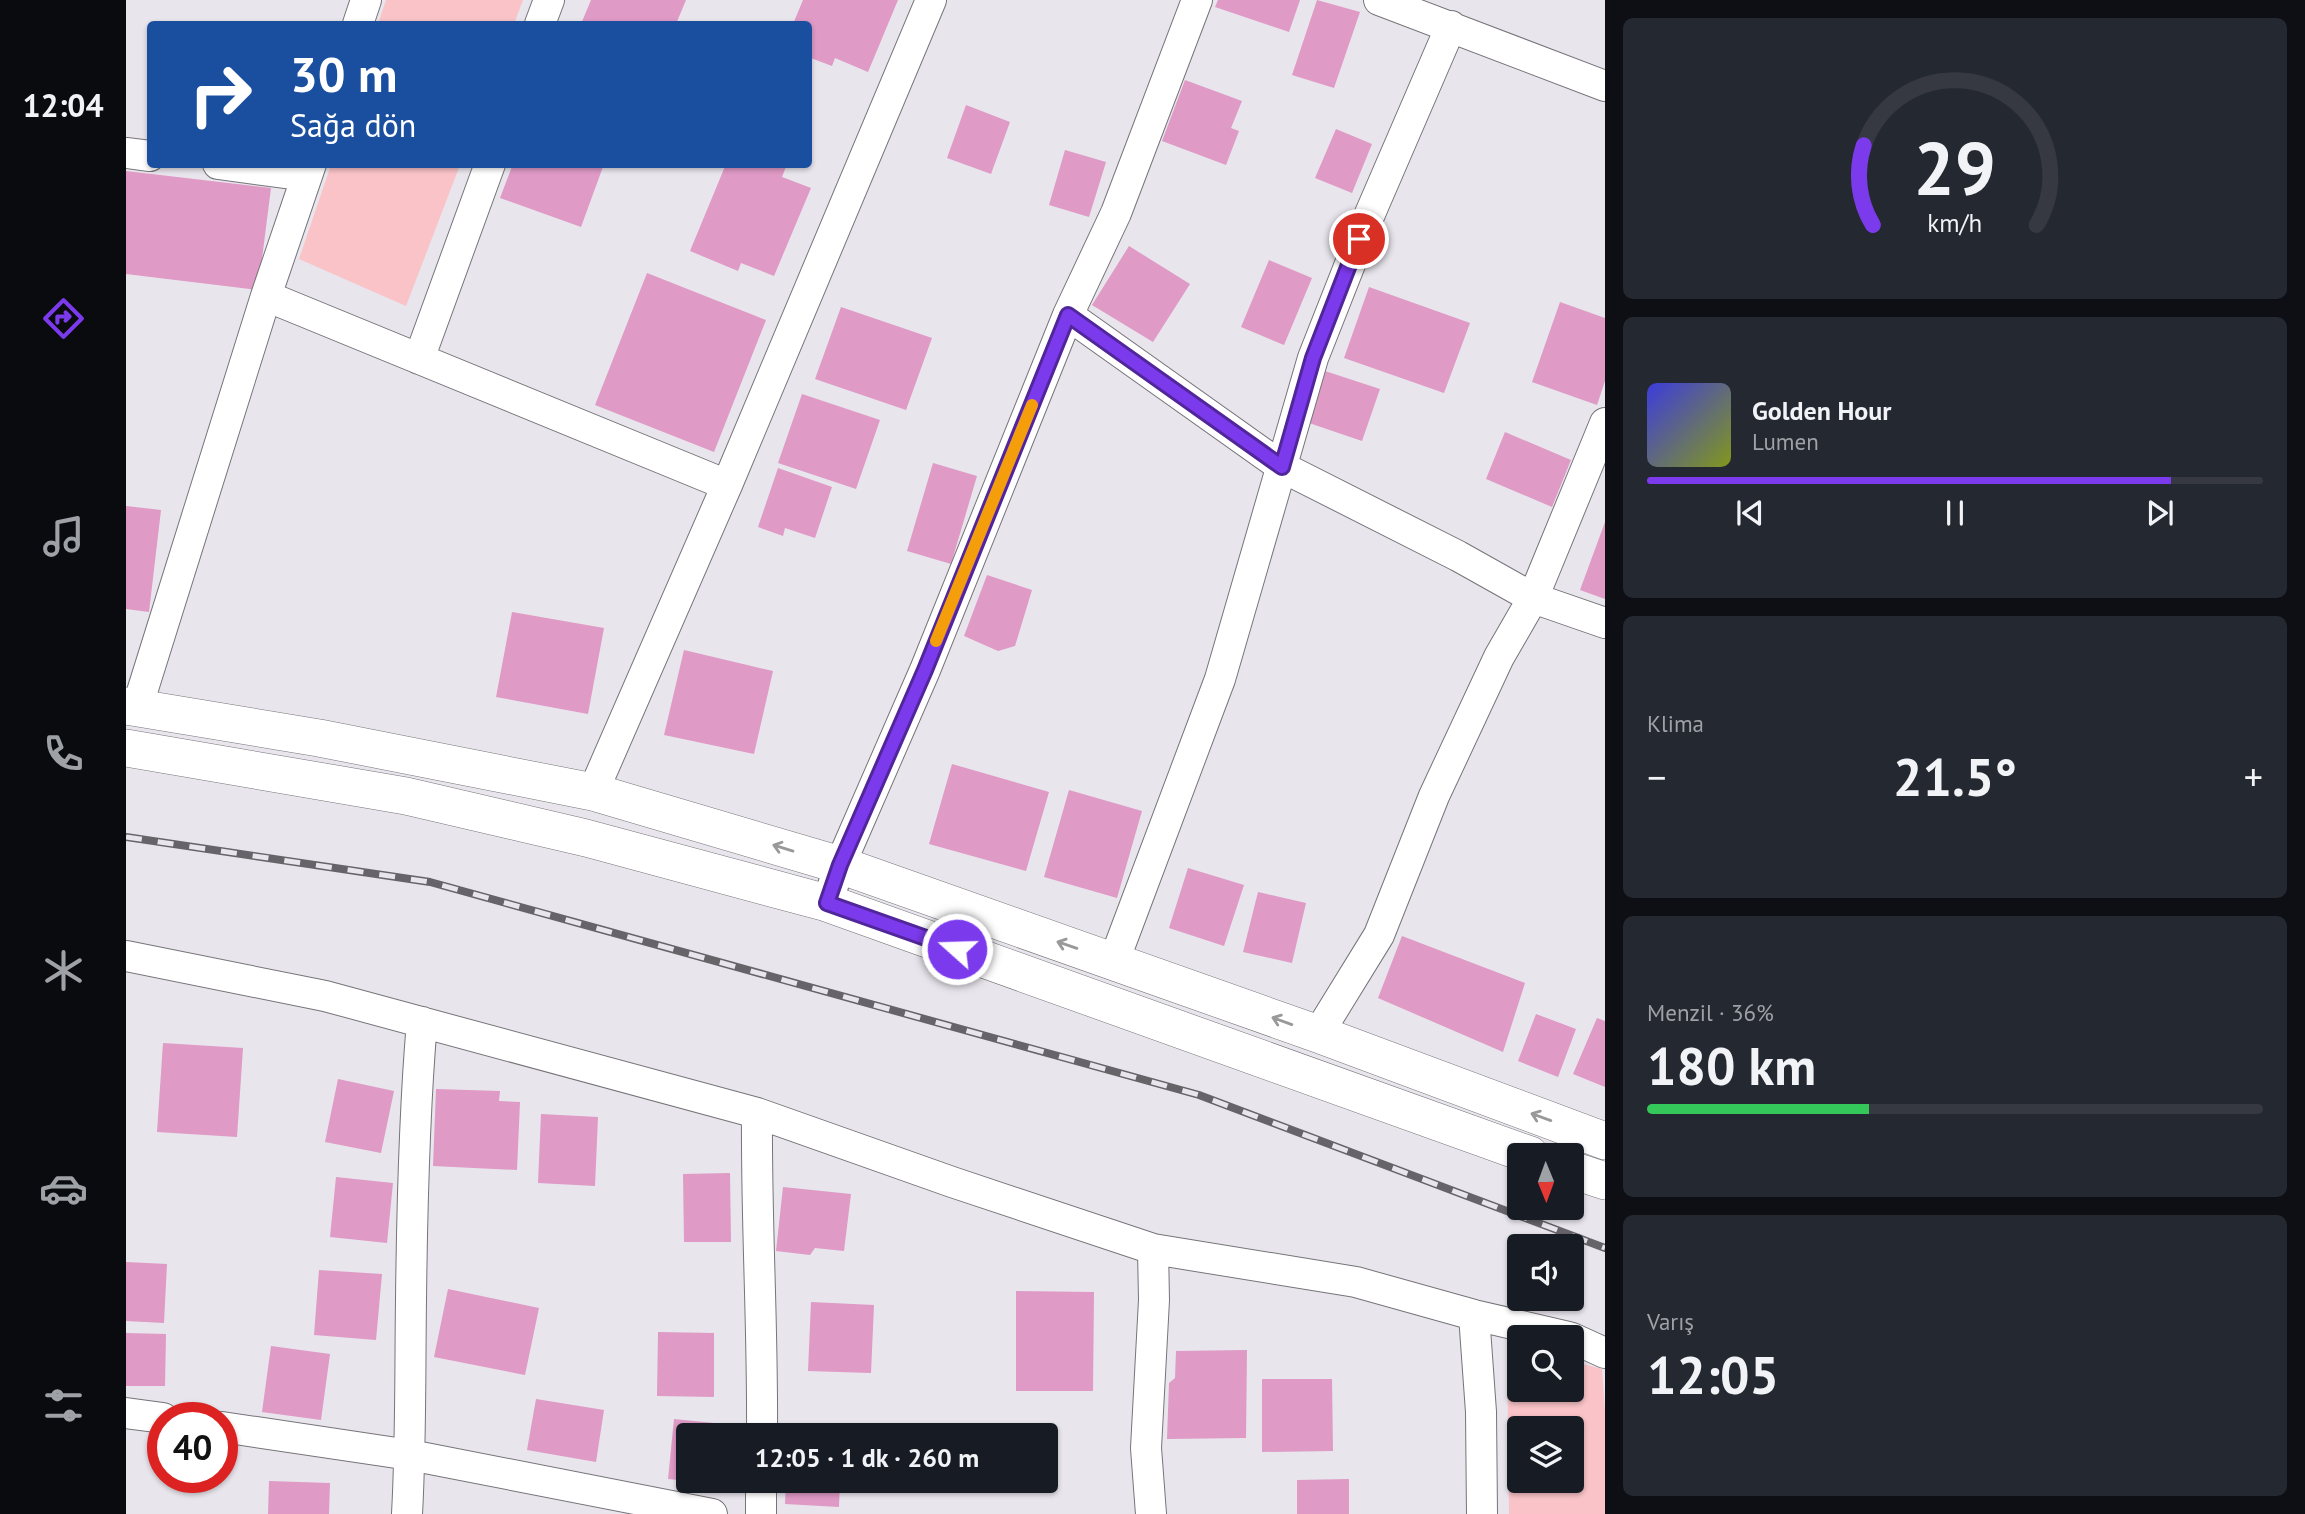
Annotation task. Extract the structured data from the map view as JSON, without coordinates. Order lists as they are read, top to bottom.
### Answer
{
  "north": "bottom",
  "page": {
    "tabs": "12:04",
    "turn": ["30 m", "Sağa dön"],
    "song": ["Golden Hour", "Lumen"],
    "tile": [
      "Klima",
      ["Menzil · 36%", "180 km"],
      ["Varış", "12:05"]
    ],
    "heat": ["−", "21.5°", "+"],
    "limit": "40",
    "trip": "12:05 · 1 dk · 260 m",
    "gauge": ["29", "km/h"]
  }
}
